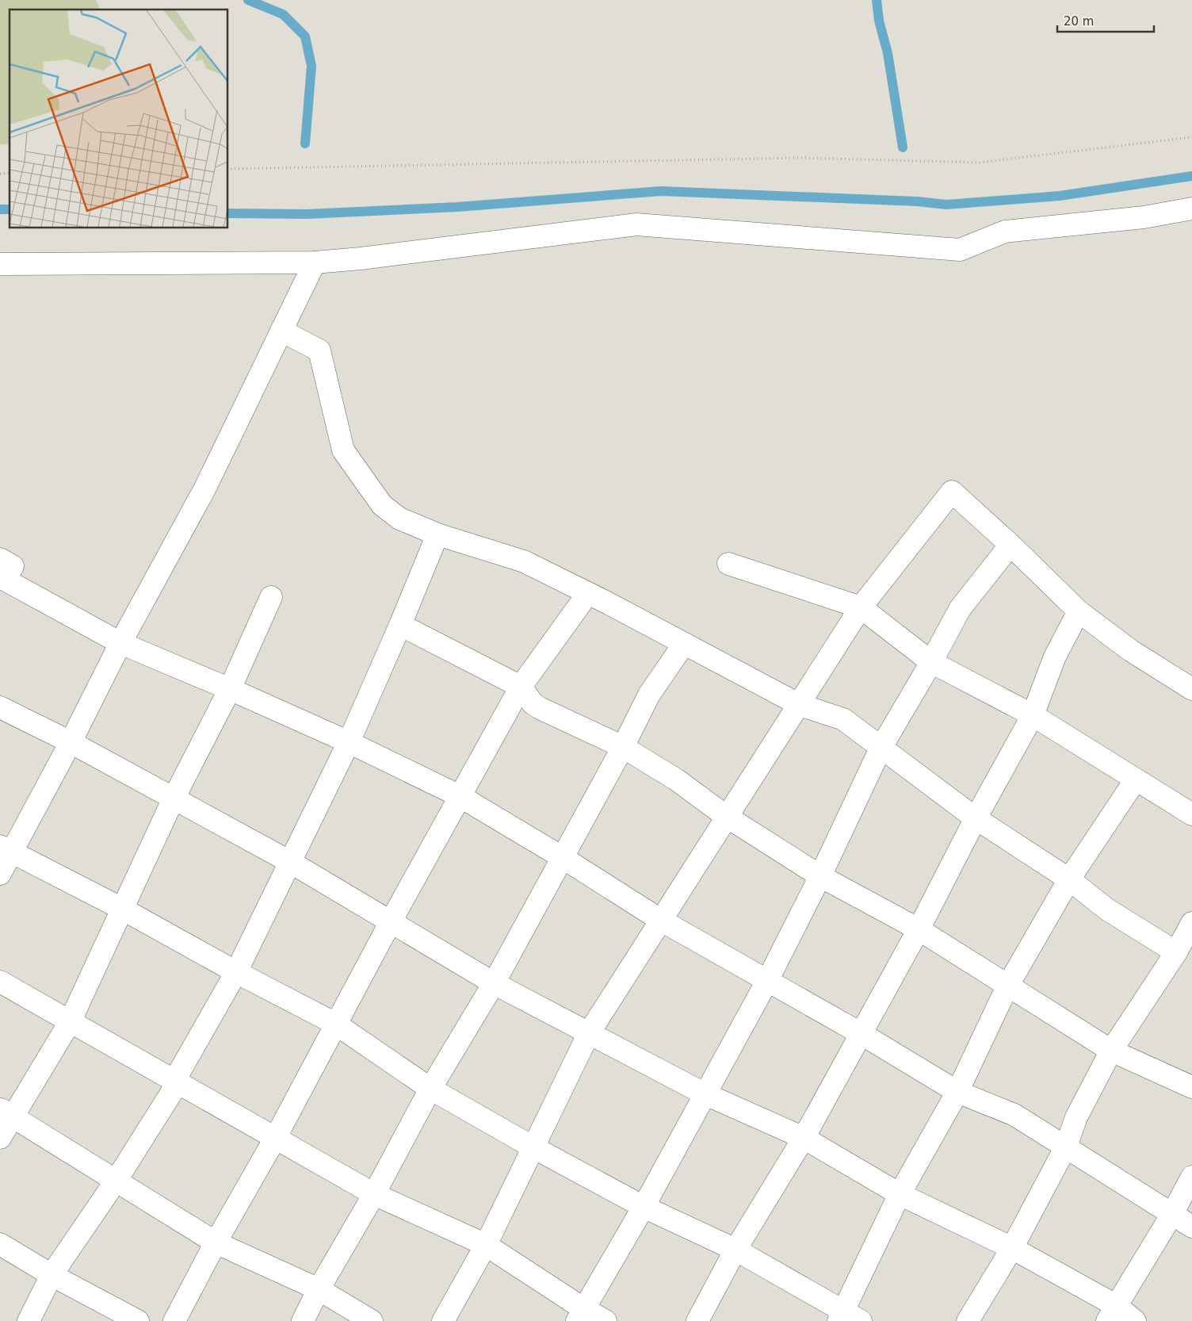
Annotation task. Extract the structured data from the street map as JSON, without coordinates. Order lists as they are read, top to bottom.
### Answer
{
  "scale_bar": "20 m"
}
